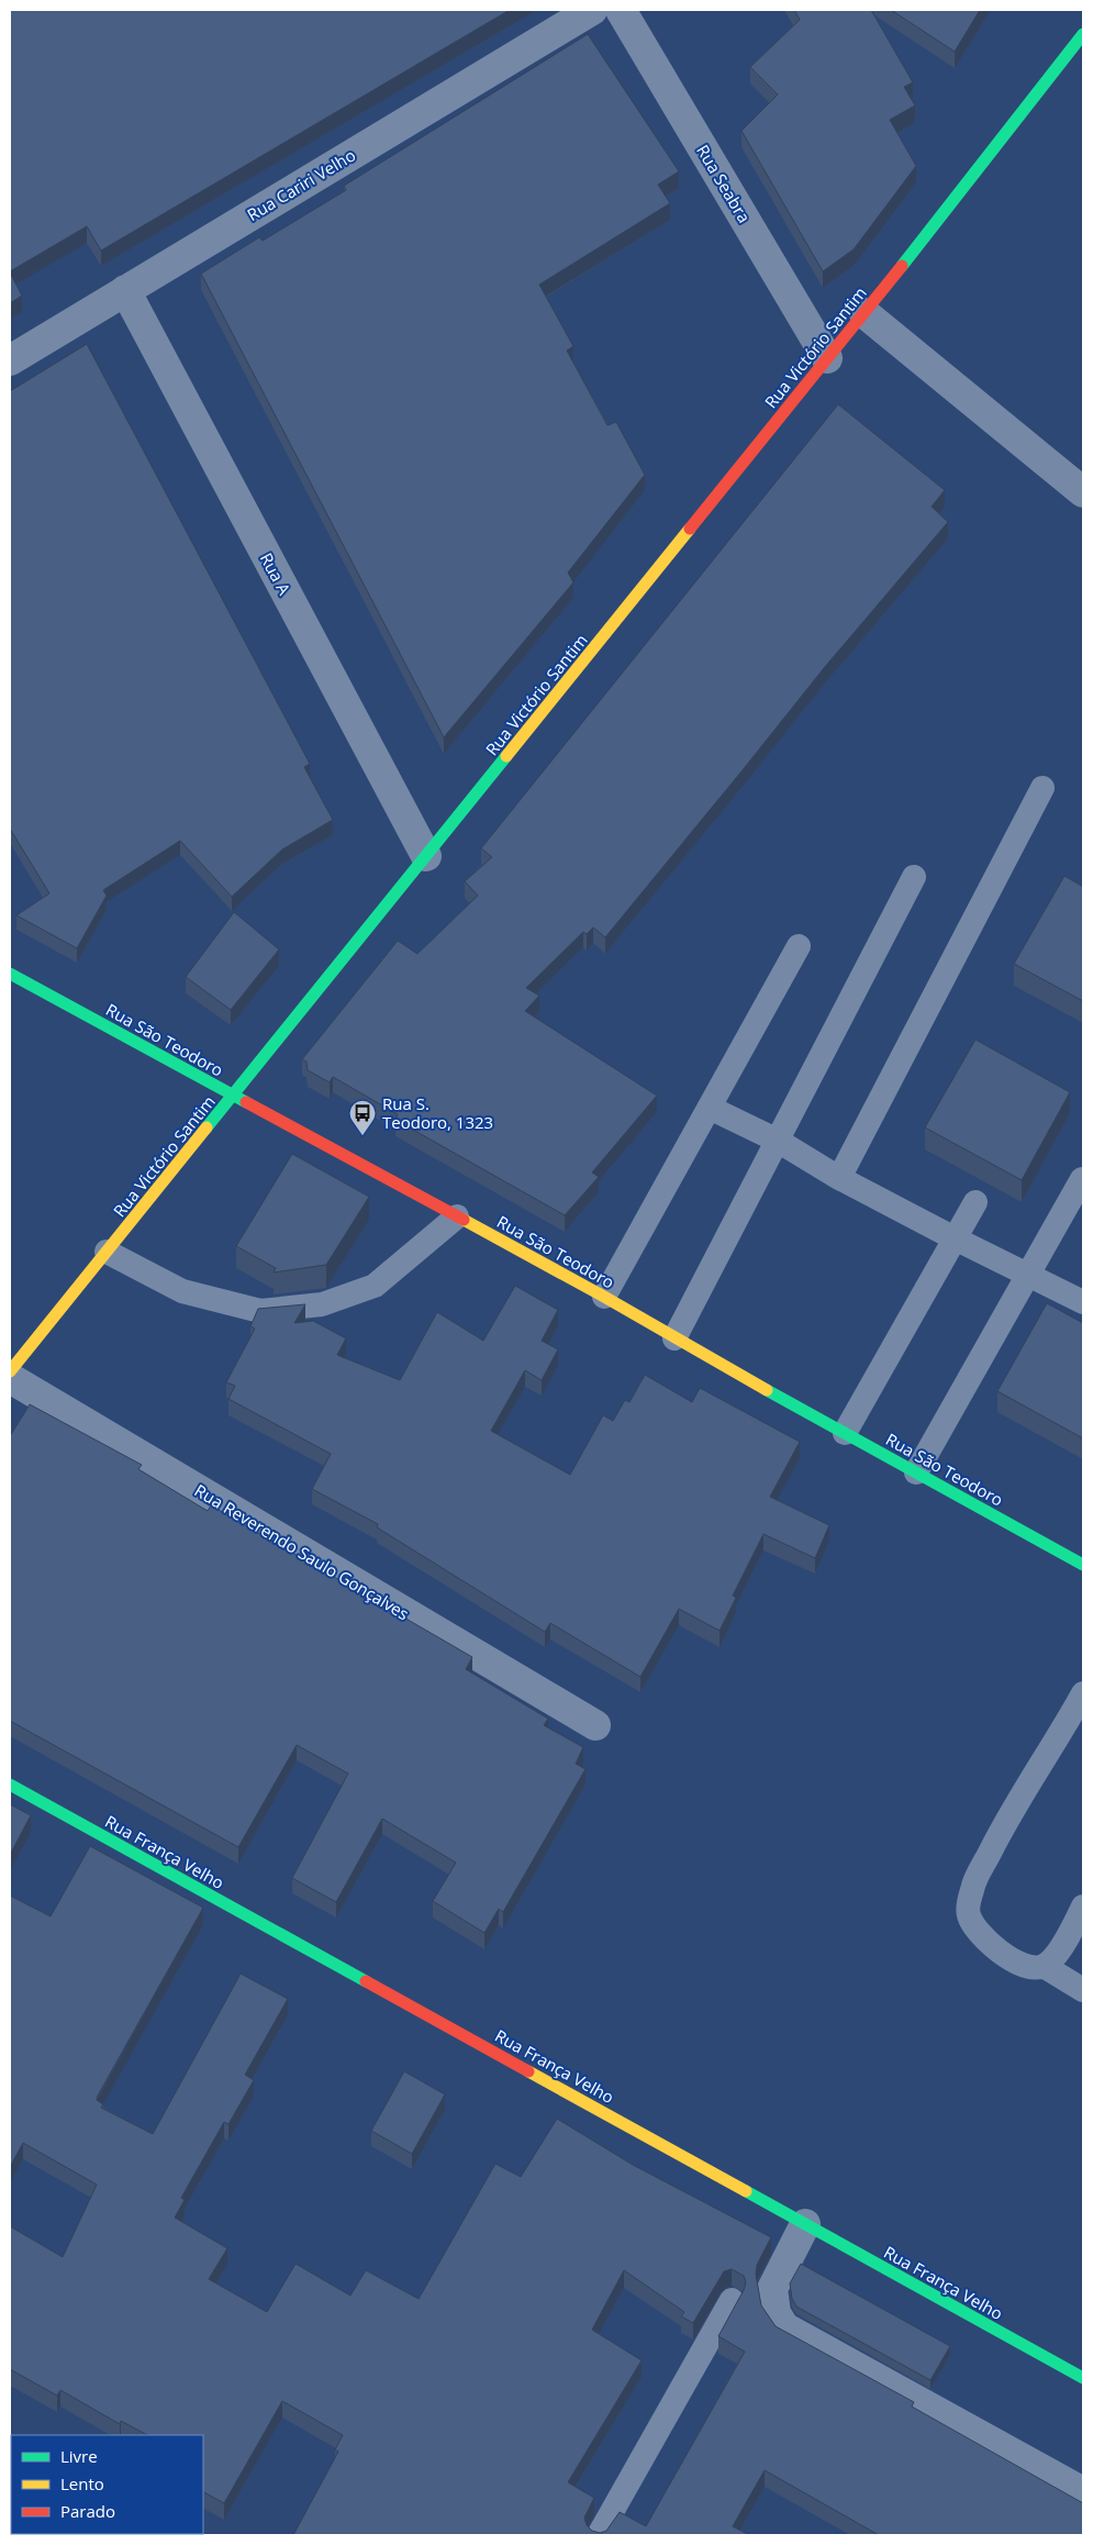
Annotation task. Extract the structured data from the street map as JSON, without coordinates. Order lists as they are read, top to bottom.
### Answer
{
  "streets": {
    "street": [
      "Rua Seabra",
      "Rua Cariri Velho",
      "Rua Victório Santim",
      "Rua A",
      "Rua São Teodoro",
      "Rua Reverendo Saulo Gonçalves",
      "Rua França Velho"
    ]
  },
  "crossings": [
    ["Rua Seabra", "Rua Victório Santim"],
    ["Rua Cariri Velho", "Rua A"],
    ["Rua Victório Santim", "Rua A"],
    ["Rua Victório Santim", "Rua São Teodoro"]
  ],
  "places": {
    "bus stop": ["Rua S. Teodoro, 1323"]
  },
  "legend": ["Livre", "Lento", "Parado"]
}
